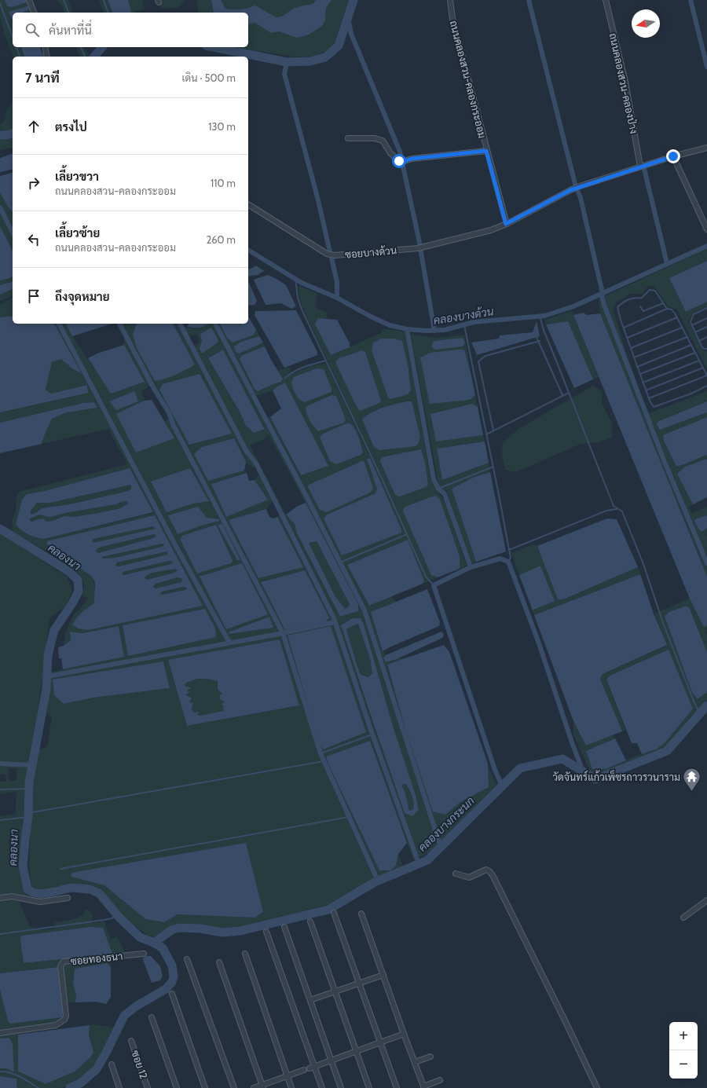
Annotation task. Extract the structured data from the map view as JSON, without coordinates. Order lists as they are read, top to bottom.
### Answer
{
  "streets": {
    "street": [
      "ถนนคลองสวน-คลองกระออม",
      "ถนนคลองสวน-คลองป่าง",
      "ซอยบางด้วน",
      "ซอยทองธนา",
      "ซอย 12"
    ]
  },
  "crossings": [
    ["ถนนคลองสวน-คลองกระออม", "ซอยบางด้วน"]
  ],
  "water": ["คลองบางด้วน", "คลองนา", "คลองบางกระนก"],
  "places": {
    "temple": ["วัดจันทร์แก้วเพ็ชรถาวรวนาราม"]
  },
  "north": "left",
  "page": {
    "search": "ค้นหาที่นี่",
    "heading": ["7 นาที", "เดิน · 500 m"],
    "list": [
      ["ตรงไป", "130 m"],
      ["เลี้ยวขวา", "ถนนคลองสวน-คลองกระออม", "110 m"],
      ["เลี้ยวซ้าย", "ถนนคลองสวน-คลองกระออม", "260 m"],
      "ถึงจุดหมาย"
    ],
    "map_buttons": ["+", "−"]
  }
}
